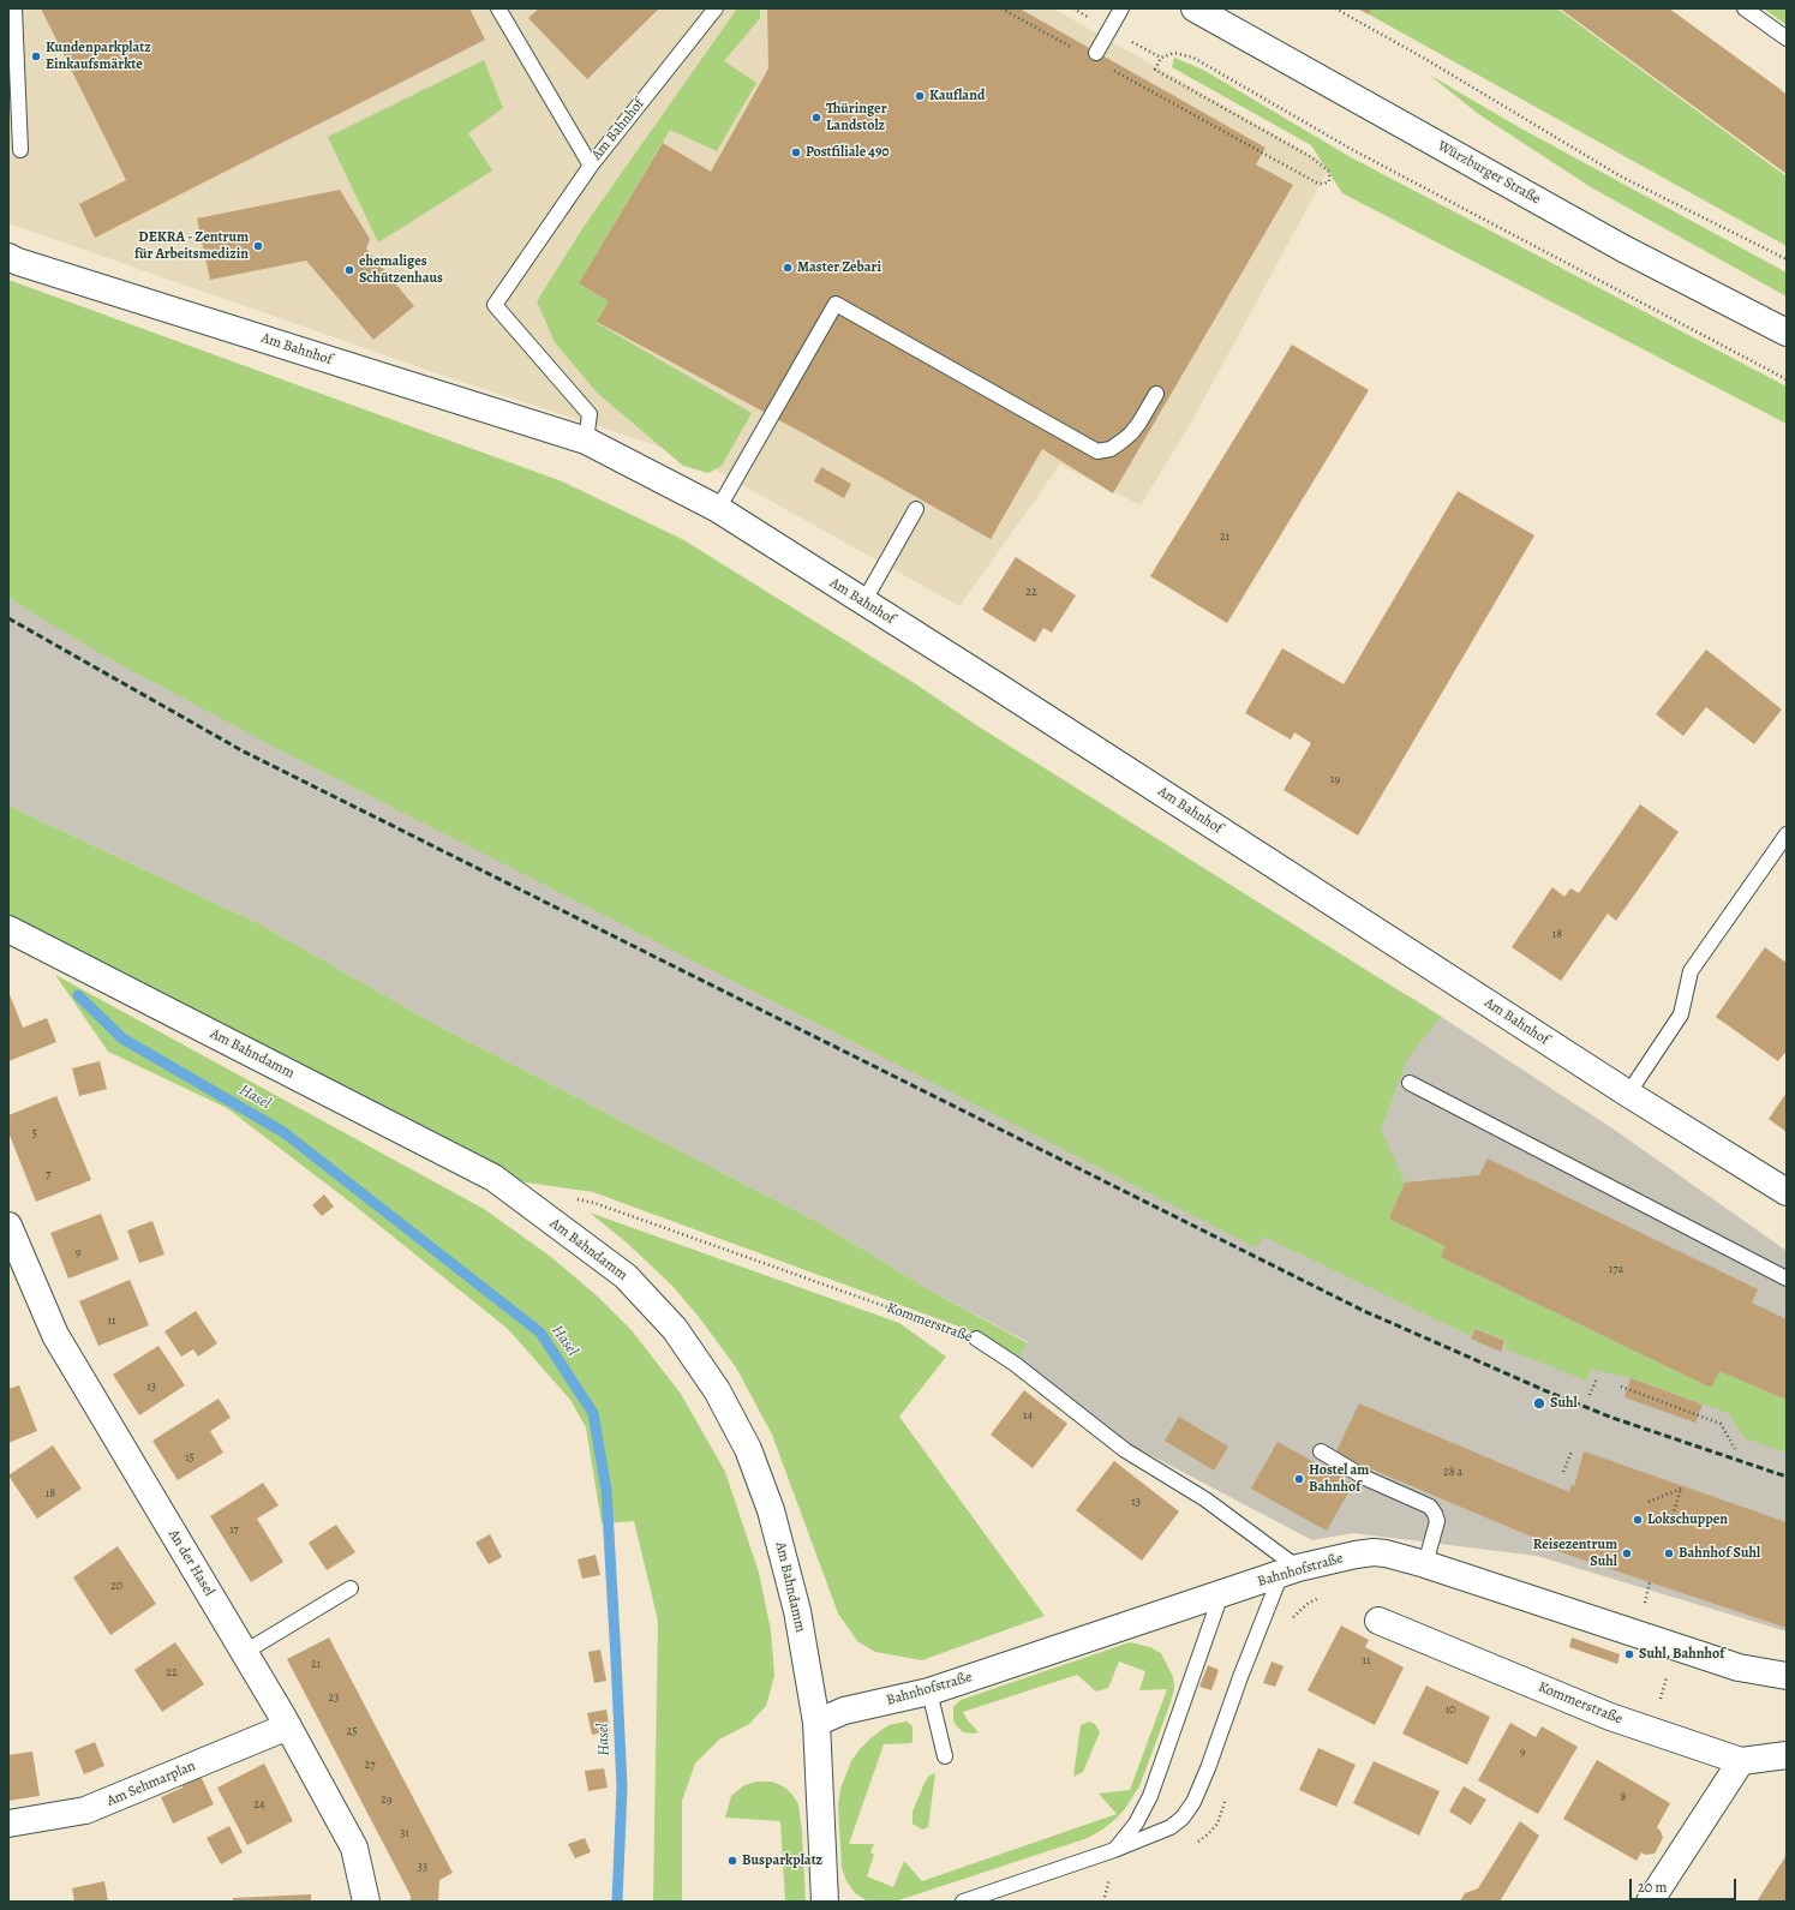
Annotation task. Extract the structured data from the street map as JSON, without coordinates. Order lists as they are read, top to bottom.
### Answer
{
  "streets": {
    "street": [
      "Am Bahnhof",
      "Würzburger Straße",
      "Am Bahndamm",
      "Kommerstraße",
      "An der Hasel",
      "Bahnhofstraße",
      "Am Sehmarplan"
    ]
  },
  "crossings": [
    ["Am Bahndamm", "Kommerstraße"],
    ["Am Bahndamm", "Bahnhofstraße"],
    ["Kommerstraße", "Bahnhofstraße"],
    ["An der Hasel", "Am Sehmarplan"]
  ],
  "water": ["Hasel"],
  "places": [
    "Kundenparkplatz Einkaufsmärkte",
    "Kaufland",
    "Thüringer Landstolz",
    "Postfiliale 490",
    "DEKRA - Zentrum für Arbeitsmedizin",
    "Master Zebari",
    "ehemaliges Schützenhaus",
    "Suhl",
    "Hostel am Bahnhof",
    "Lokschuppen",
    "Reisezentrum Suhl",
    "Bahnhof Suhl",
    "Suhl, Bahnhof",
    "Busparkplatz"
  ],
  "house_numbers": [
    "21",
    "22",
    "19",
    "18",
    "5",
    "7",
    "9",
    "17a",
    "11",
    "13",
    "14",
    "15",
    "28 a",
    "18",
    "13",
    "17",
    "20",
    "11",
    "21",
    "22",
    "23",
    "10",
    "25",
    "9",
    "27",
    "8",
    "29",
    "24",
    "31",
    "33"
  ],
  "scale_bar": "20 m"
}
